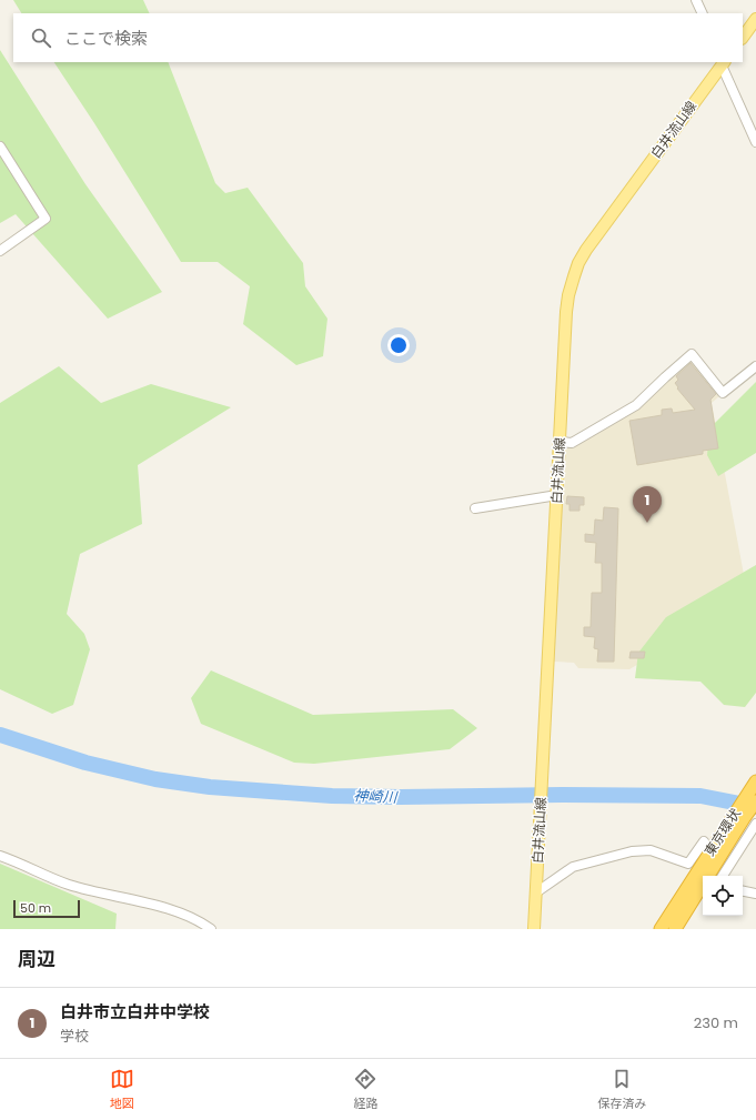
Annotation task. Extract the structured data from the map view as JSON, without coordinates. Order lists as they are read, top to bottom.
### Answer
{
  "streets": {
    "highway": ["東京環状"],
    "main road": ["白井流山線"]
  },
  "water": ["神崎川"],
  "scale_bar": "50 m",
  "page": {
    "search": "ここで検索",
    "pins": "1",
    "scale": "50 m",
    "heading": "周辺",
    "list": [
      {
        "mark": "1",
        "name": "白井市立白井中学校",
        "note": "学校",
        "value": "230 m"
      }
    ],
    "nav": ["地図", "経路", "保存済み"]
  }
}
